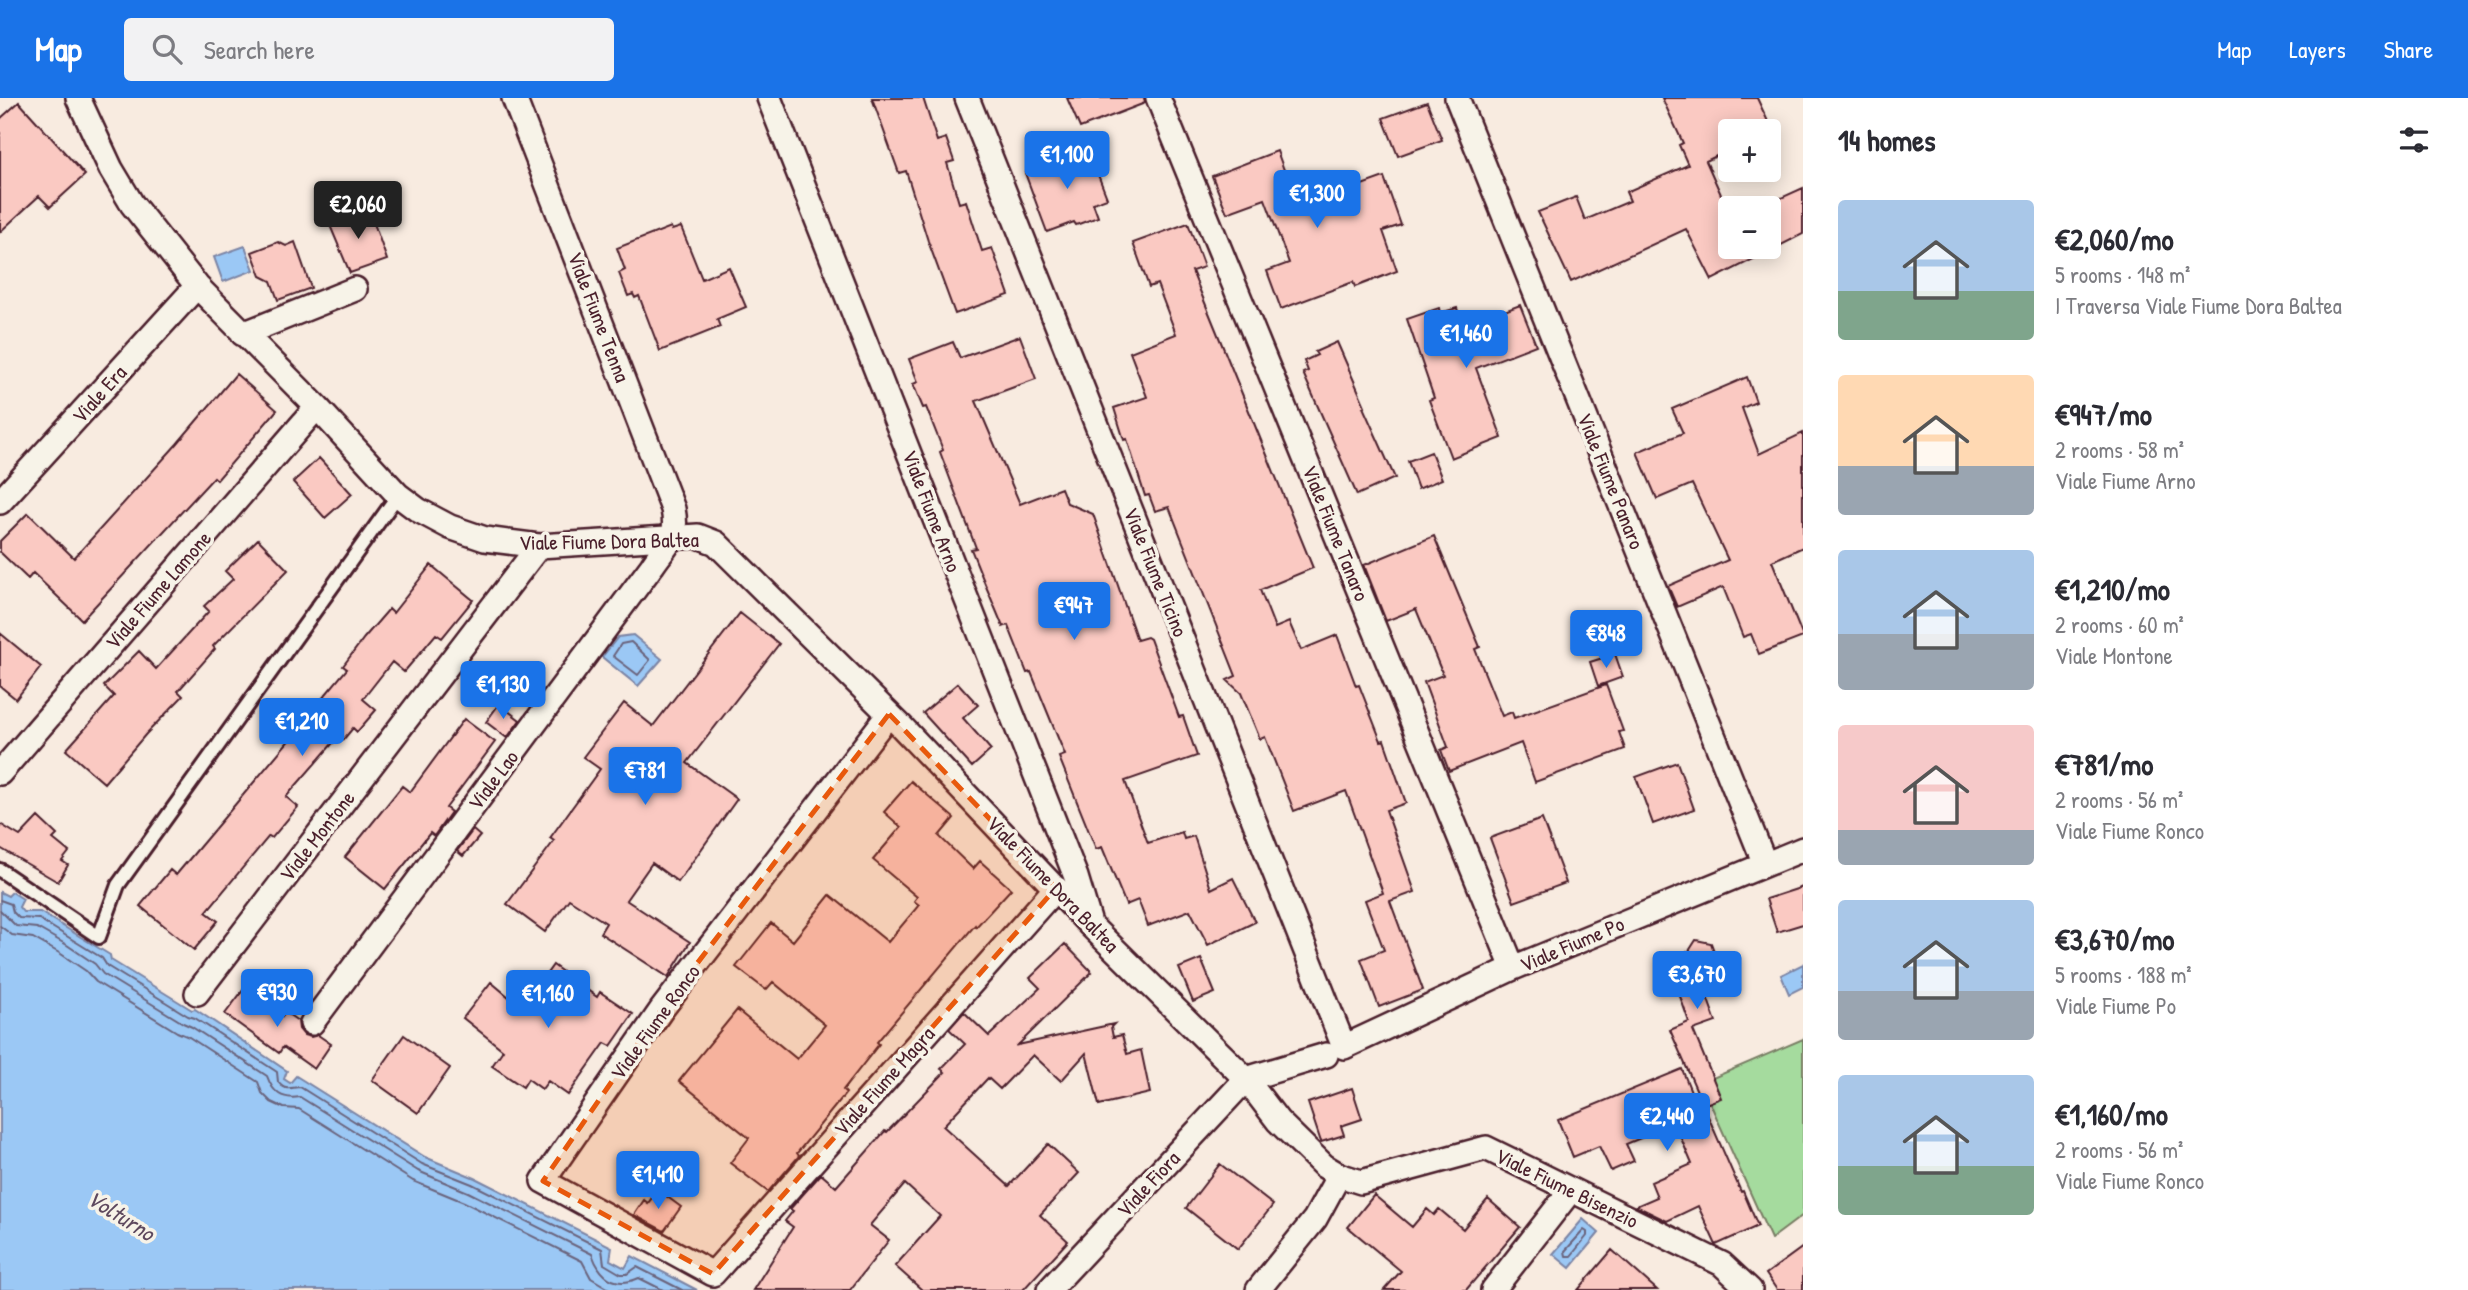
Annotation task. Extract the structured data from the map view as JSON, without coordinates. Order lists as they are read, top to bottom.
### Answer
{
  "streets": {
    "street": [
      "Viale Fiume Tenna",
      "Viale Era",
      "Viale Fiume Panaro",
      "Viale Fiume Arno",
      "Viale Fiume Tanaro",
      "Viale Fiume Dora Baltea",
      "Viale Fiume Ticino",
      "Viale Fiume Lamone",
      "Viale Lao",
      "Viale Montone",
      "Viale Fiume Po",
      "Viale Fiume Ronco",
      "Viale Fiume Magra",
      "Viale Fiora",
      "Viale Fiume Bisenzio"
    ]
  },
  "crossings": [
    ["Viale Fiume Tenna", "Viale Fiume Dora Baltea"],
    ["Viale Fiume Tenna", "Viale Lao"],
    ["Viale Era", "Viale Fiume Dora Baltea"],
    ["Viale Fiume Panaro", "Viale Fiume Po"],
    ["Viale Fiume Arno", "Viale Fiume Dora Baltea"],
    ["Viale Fiume Tanaro", "Viale Fiume Po"],
    ["Viale Fiume Dora Baltea", "Viale Fiume Lamone"],
    ["Viale Fiume Dora Baltea", "Viale Lao"],
    ["Viale Fiume Dora Baltea", "Viale Montone"],
    ["Viale Fiume Dora Baltea", "Viale Fiume Po"],
    ["Viale Fiume Dora Baltea", "Viale Fiume Ronco"],
    ["Viale Fiume Dora Baltea", "Viale Fiume Magra"],
    ["Viale Fiume Dora Baltea", "Viale Fiora"],
    ["Viale Fiume Ticino", "Viale Fiume Po"],
    ["Viale Fiume Po", "Viale Fiora"],
    ["Viale Fiume Ronco", "Viale Fiume Magra"]
  ],
  "water": ["Volturno"],
  "page": {
    "header": "Map",
    "search": "Search here",
    "nav": ["Map", "Layers", "Share"],
    "heading": "14 homes",
    "map_buttons": ["+", "−"],
    "price": [
      "€1,100",
      "€1,300",
      "€2,060",
      "€1,460",
      "€947",
      "€848",
      "€1,130",
      "€1,210",
      "€781",
      "€3,670",
      "€930",
      "€1,160",
      "€2,440",
      "€1,410"
    ],
    "list": [
      {
        "name": "€2,060/mo",
        "note": "5 rooms · 148 m² · I Traversa Viale Fiume Dora Baltea"
      },
      {
        "name": "€947/mo",
        "note": "2 rooms · 58 m² · Viale Fiume Arno"
      },
      {
        "name": "€1,210/mo",
        "note": "2 rooms · 60 m² · Viale Montone"
      },
      {
        "name": "€781/mo",
        "note": "2 rooms · 56 m² · Viale Fiume Ronco"
      },
      {
        "name": "€3,670/mo",
        "note": "5 rooms · 188 m² · Viale Fiume Po"
      },
      {
        "name": "€1,160/mo",
        "note": "2 rooms · 56 m² · Viale Fiume Ronco"
      }
    ]
  }
}
